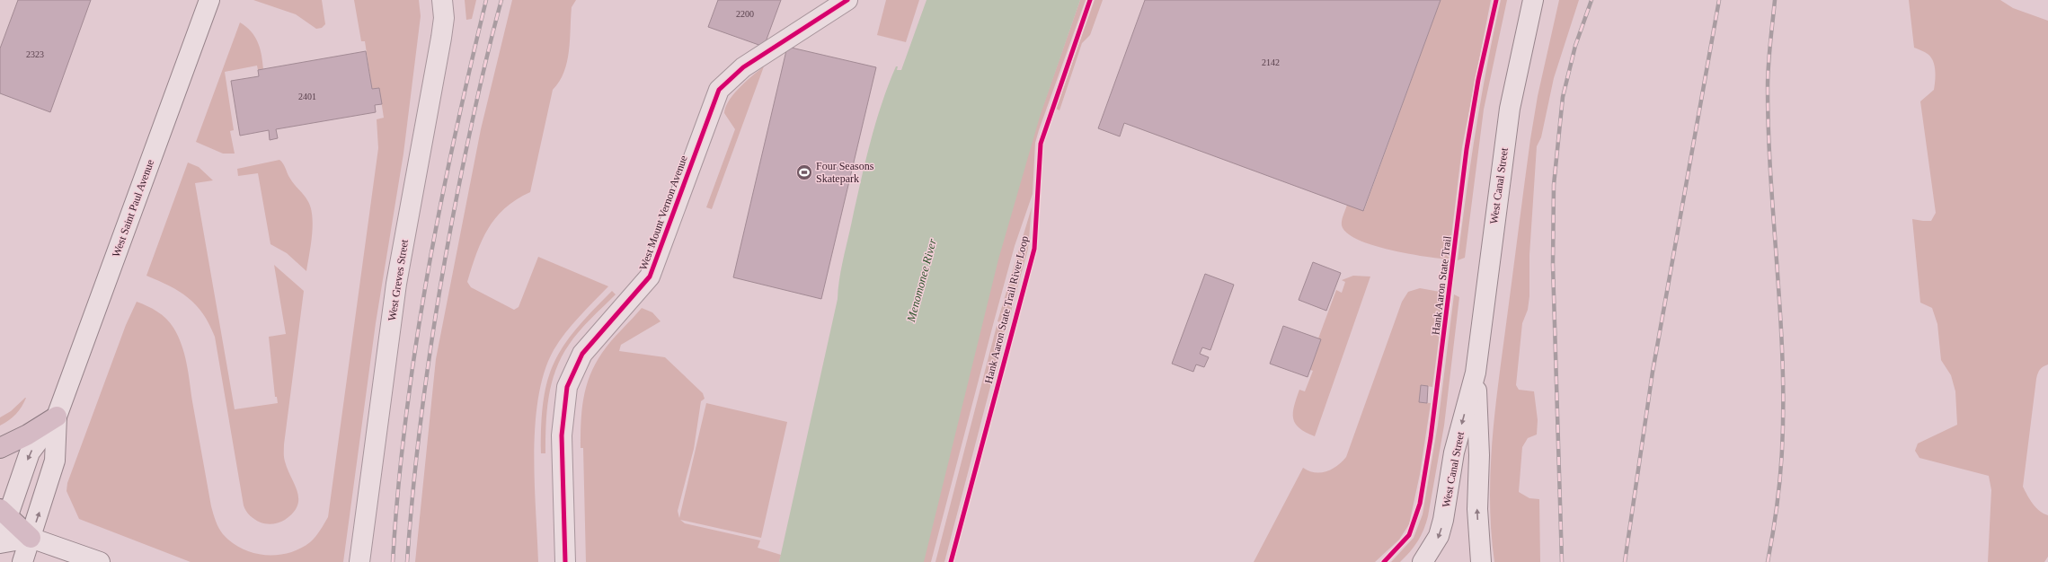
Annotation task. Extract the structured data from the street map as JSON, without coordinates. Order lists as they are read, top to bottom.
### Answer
{
  "streets": {
    "street": [
      "West Canal Street",
      "West Saint Paul Avenue",
      "West Mount Vernon Avenue",
      "West Greves Street"
    ],
    "cycle path": ["Hank Aaron State Trail", "Hank Aaron State Trail River Loop"]
  },
  "water": ["Menomonee River"],
  "places": {
    "sports": ["Four Seasons Skatepark"]
  },
  "house_numbers": [
    "2200",
    "2323",
    "2142",
    "2401"
  ]
}
